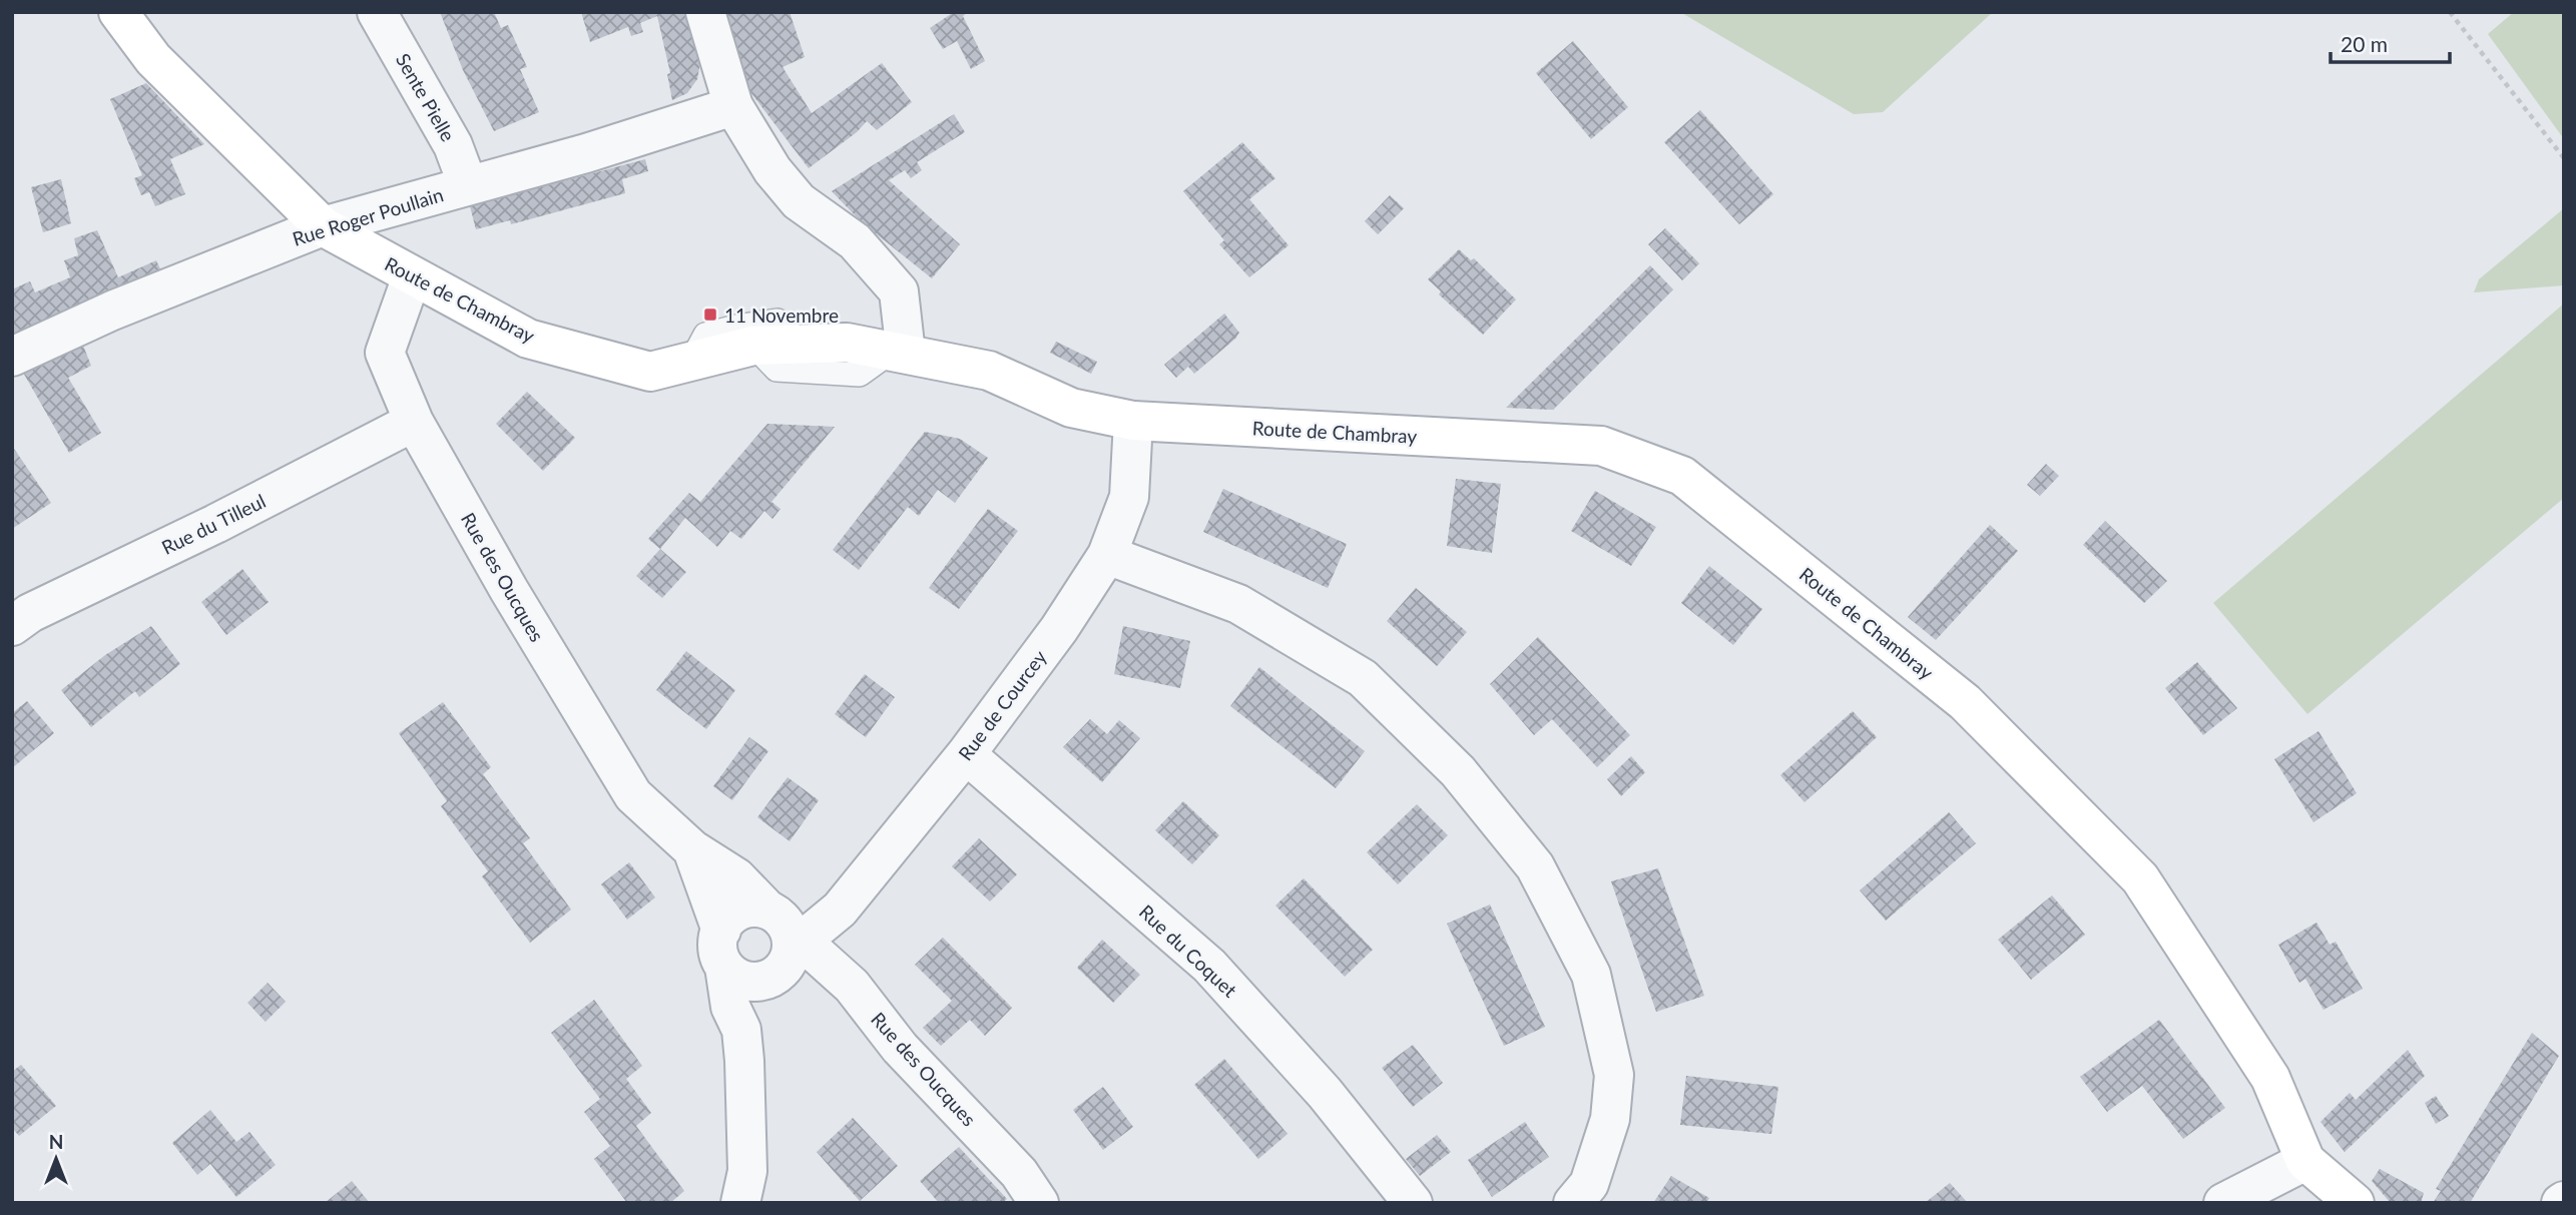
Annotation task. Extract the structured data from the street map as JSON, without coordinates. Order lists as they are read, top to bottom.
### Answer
{
  "streets": {
    "street": [
      "Sente Pielle",
      "Rue Roger Poullain",
      "Route de Chambray",
      "Rue du Tilleul",
      "Rue des Oucques",
      "Rue de Courcey",
      "Rue du Coquet"
    ]
  },
  "crossings": [
    ["Sente Pielle", "Rue Roger Poullain"],
    ["Rue Roger Poullain", "Route de Chambray"],
    ["Route de Chambray", "Rue des Oucques"],
    ["Route de Chambray", "Rue de Courcey"],
    ["Rue du Tilleul", "Rue des Oucques"],
    ["Rue des Oucques", "Rue de Courcey"],
    ["Rue de Courcey", "Rue du Coquet"]
  ],
  "places": {
    "transit": ["11 Novembre"]
  },
  "scale_bar": "20 m",
  "north": "top"
}
